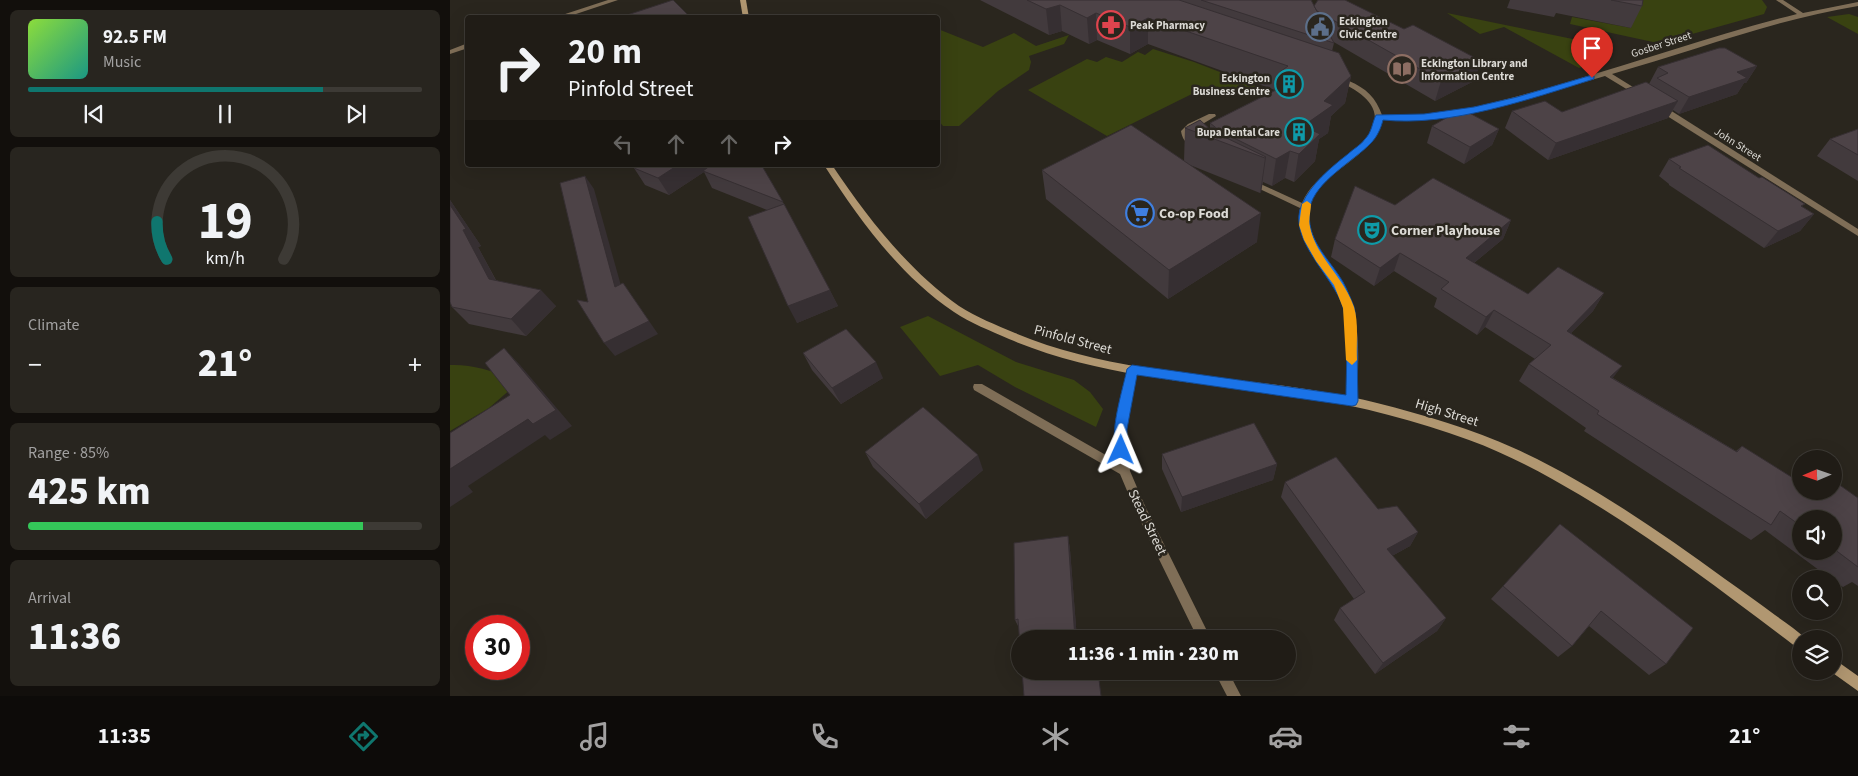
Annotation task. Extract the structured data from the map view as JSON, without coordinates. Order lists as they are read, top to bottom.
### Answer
{
  "streets": {
    "main road": ["Pinfold Street", "High Street"],
    "street": ["Gosber Street", "John Street", "Stead Street"]
  },
  "crossings": [
    ["Gosber Street", "John Street"],
    ["Pinfold Street", "High Street"],
    ["Pinfold Street", "Stead Street"]
  ],
  "places": {
    "pharmacy": ["Peak Pharmacy"],
    "public building": ["Eckington Civic Centre"],
    "library": ["Eckington Library and Information Centre"],
    "building": ["Eckington Business Centre", "Bupa Dental Care"],
    "supermarket": ["Co-op Food"],
    "theatre": ["Corner Playhouse"]
  },
  "north": "left",
  "page": {
    "turn": ["20 m", "Pinfold Street"],
    "song": ["92.5 FM", "Music"],
    "tile": [
      "Climate",
      ["Range · 85%", "425 km"],
      ["Arrival", "11:36"]
    ],
    "heat": ["−", "21°", "+"],
    "limit": "30",
    "trip": "11:36 · 1 min · 230 m",
    "tabs": ["11:35", "21°"],
    "gauge": ["19", "km/h"]
  }
}
